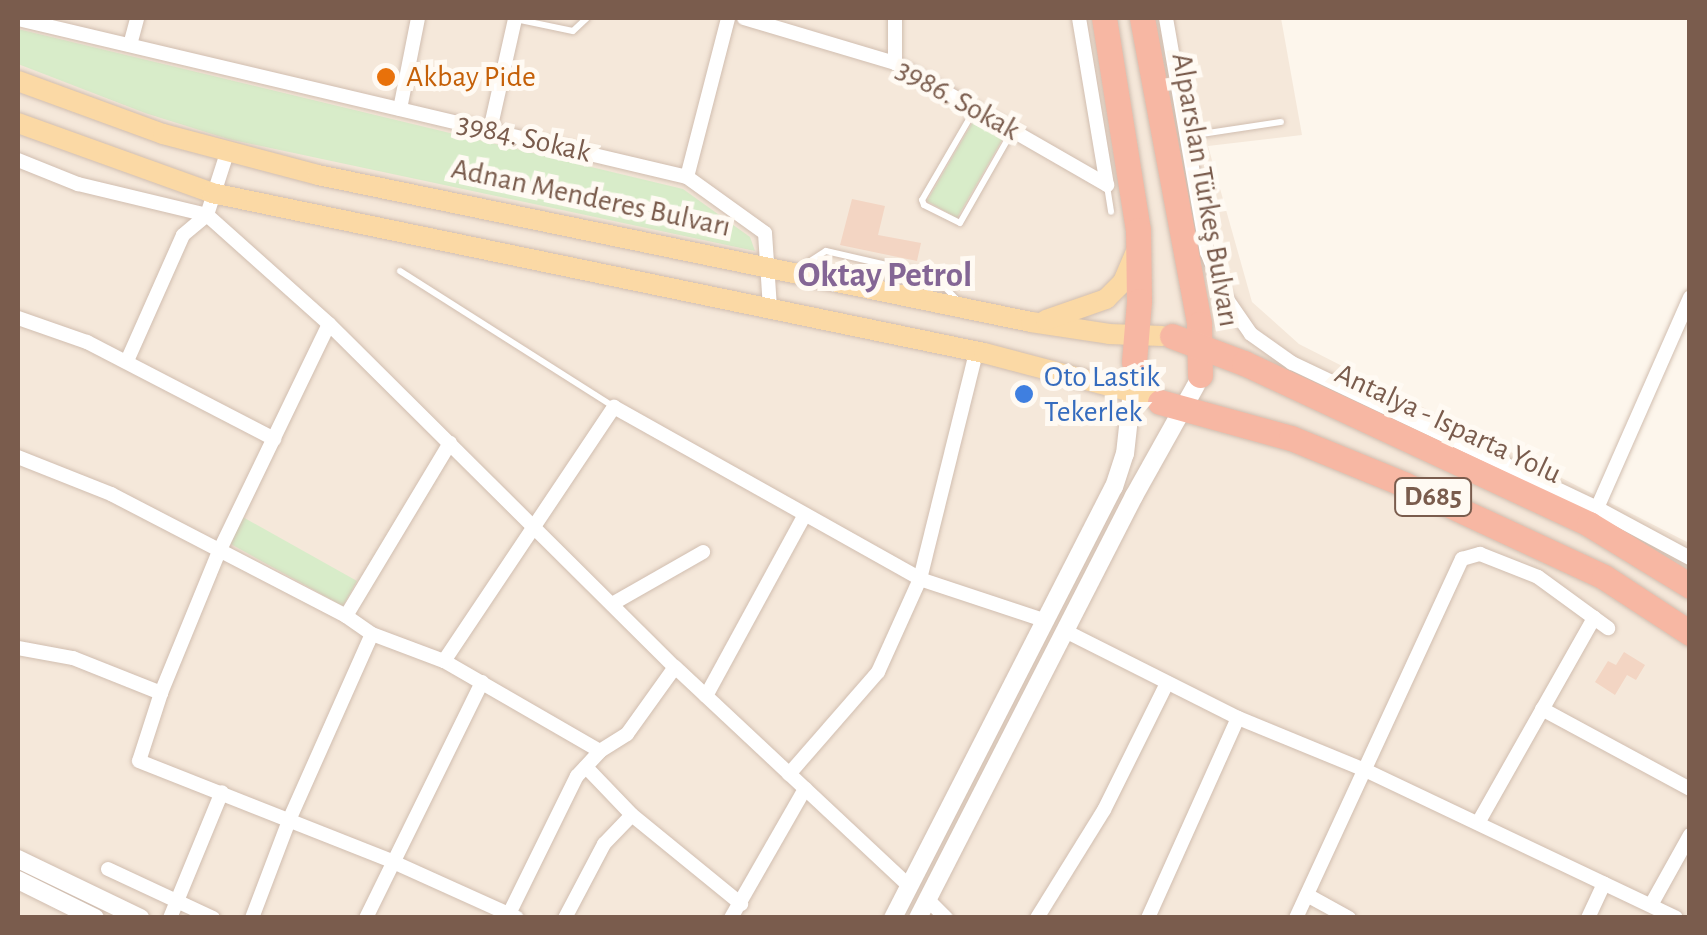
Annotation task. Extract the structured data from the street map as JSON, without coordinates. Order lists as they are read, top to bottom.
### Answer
{
  "streets": {
    "highway": [
      "Alparslan Türkeş Bulvarı",
      "Adnan Menderes Bulvarı",
      "Antalya - Isparta Yolu",
      "D685"
    ],
    "street": ["3986. Sokak", "3984. Sokak"]
  },
  "crossings": [
    ["3984. Sokak", "Adnan Menderes Bulvarı"],
    ["Alparslan Türkeş Bulvarı", "Adnan Menderes Bulvarı"],
    ["Alparslan Türkeş Bulvarı", "Antalya - Isparta Yolu"]
  ],
  "districts": ["Oktay Petrol"],
  "places": ["Akbay Pide", "Oto Lastik Tekerlek"]
}
